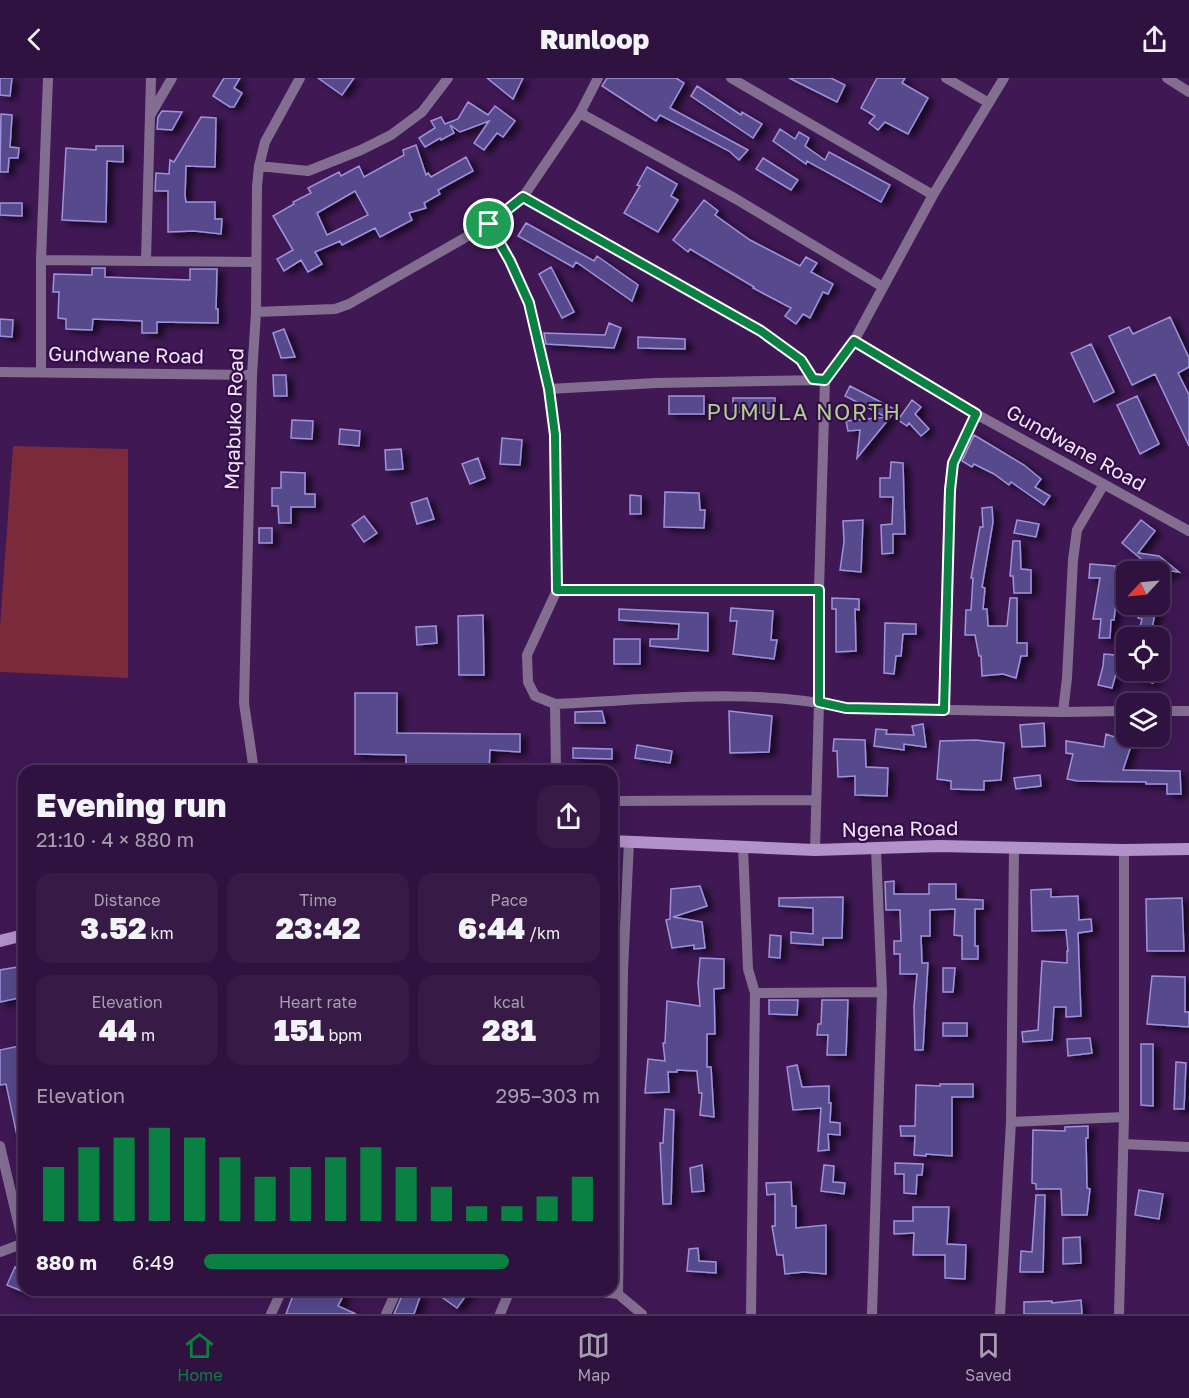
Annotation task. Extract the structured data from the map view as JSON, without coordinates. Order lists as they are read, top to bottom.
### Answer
{
  "streets": {
    "street": ["Gundwane Road", "Mqabuko Road", "Ngena Road"]
  },
  "crossings": [
    ["Gundwane Road", "Mqabuko Road"]
  ],
  "districts": ["PUMULA NORTH"],
  "north": "bottom left",
  "page": {
    "header": "Runloop",
    "heading": ["Evening run", "21:10 · 4 × 880 m"],
    "stats": [
      ["Distance", "3.52 km"],
      ["Time", "23:42"],
      ["Pace", "6:44 /km"],
      ["Elevation", "44 m"],
      ["Heart rate", "151 bpm"],
      ["kcal", "281"]
    ],
    "chart": ["Elevation", "295–303 m"],
    "list": [
      {
        "name": "880 m",
        "note": "6:49"
      }
    ],
    "tabs": ["Home", "Map", "Saved"]
  }
}
